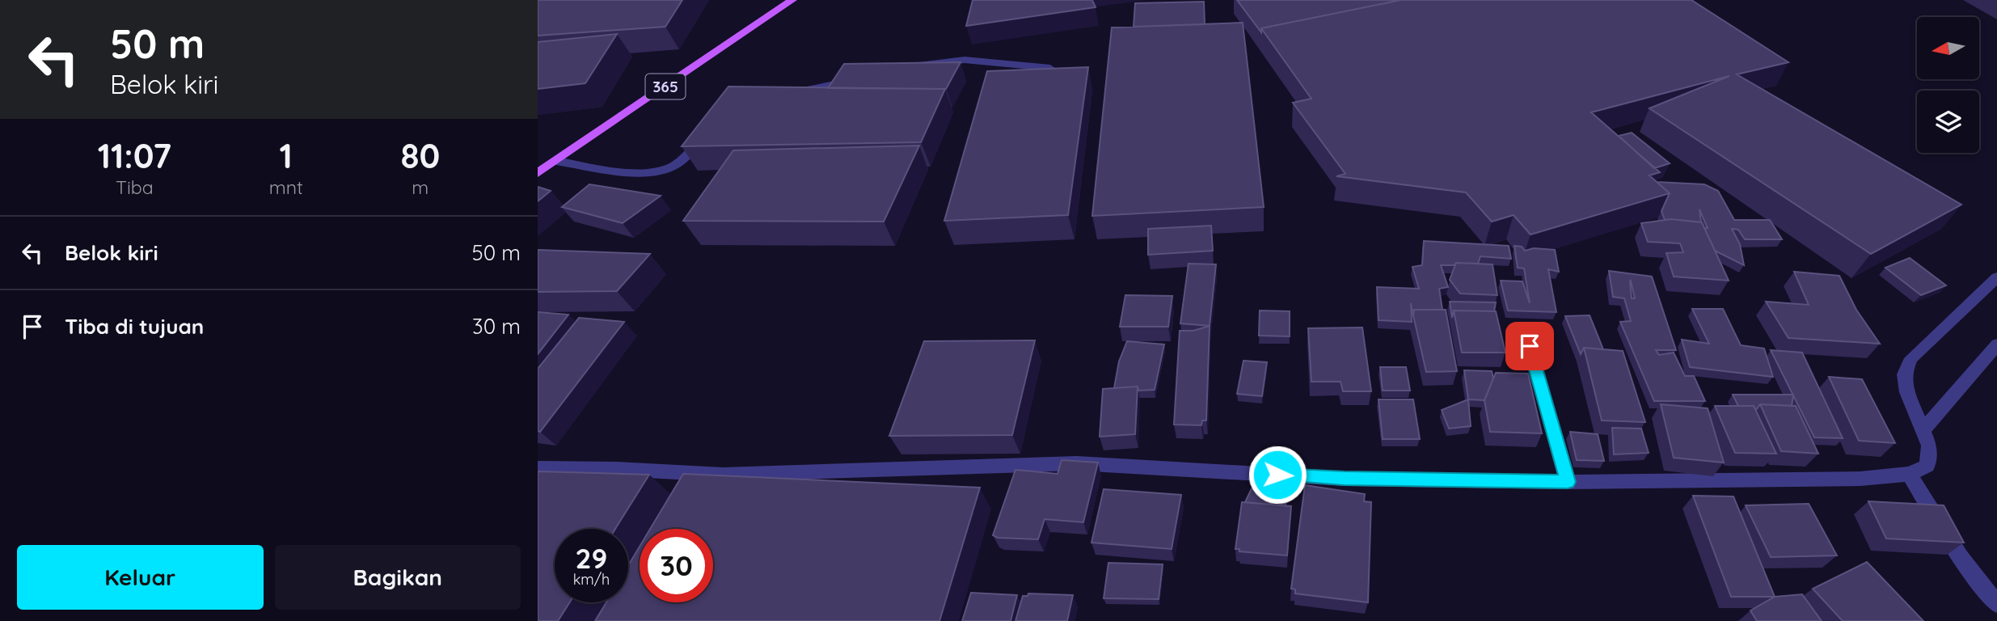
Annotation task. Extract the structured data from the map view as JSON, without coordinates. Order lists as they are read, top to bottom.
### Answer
{
  "streets": {
    "main road": ["365"]
  },
  "north": "left",
  "page": {
    "turn": ["50 m", "Belok kiri"],
    "eta": [
      "11:07",
      "Tiba",
      "1",
      "mnt",
      "80",
      "m"
    ],
    "list": [
      {
        "name": "Belok kiri",
        "value": "50 m"
      },
      {
        "name": "Tiba di tujuan",
        "value": "30 m"
      }
    ],
    "speed": "29 km/h",
    "limit": "30",
    "buttons": ["Keluar", "Bagikan"]
  }
}
